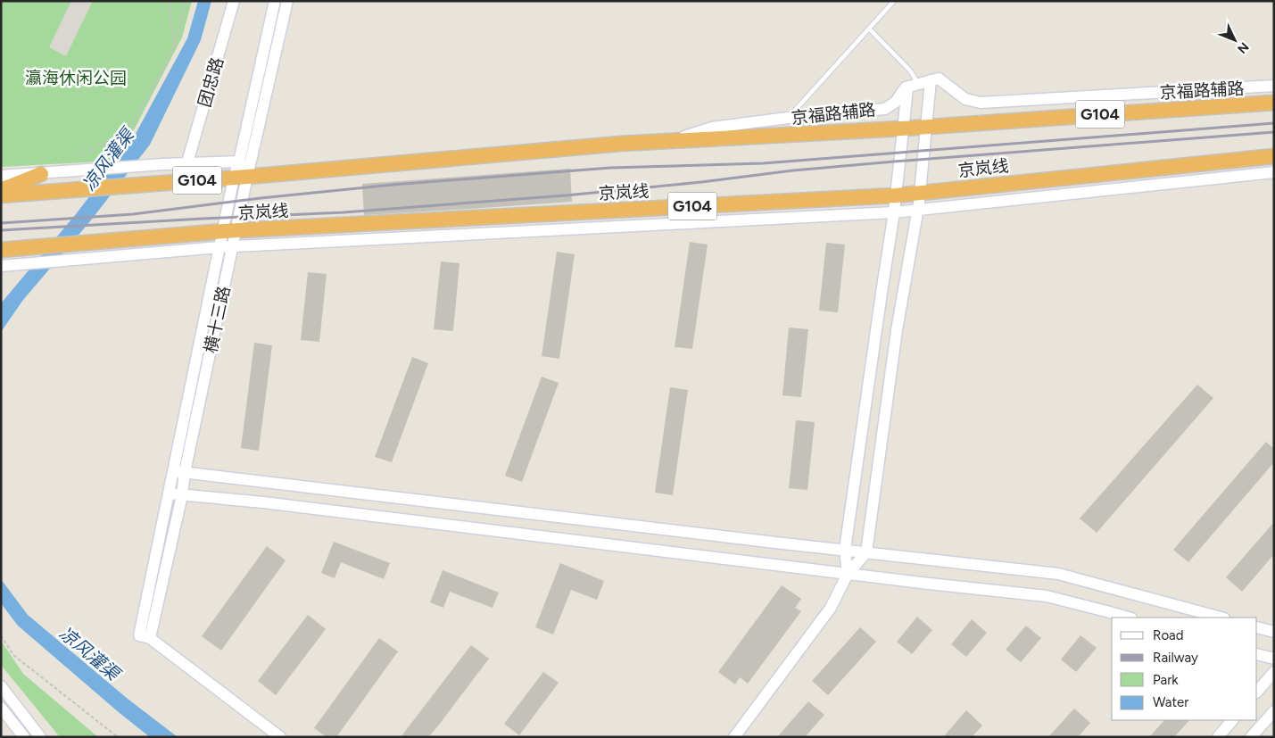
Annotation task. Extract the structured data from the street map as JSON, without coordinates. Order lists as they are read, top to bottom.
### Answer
{
  "streets": {
    "highway": ["G104", "京岚线"],
    "street": ["团忠路", "京福路辅路", "横十三路"]
  },
  "crossings": [
    ["京福路辅路", "G104"],
    ["G104", "横十三路"],
    ["京岚线", "横十三路"]
  ],
  "water": ["凉风灌渠"],
  "parks": ["瀛海休闲公园"],
  "legend": [
    "Road",
    "Railway",
    "Park",
    "Water"
  ],
  "north": "bottom right"
}
